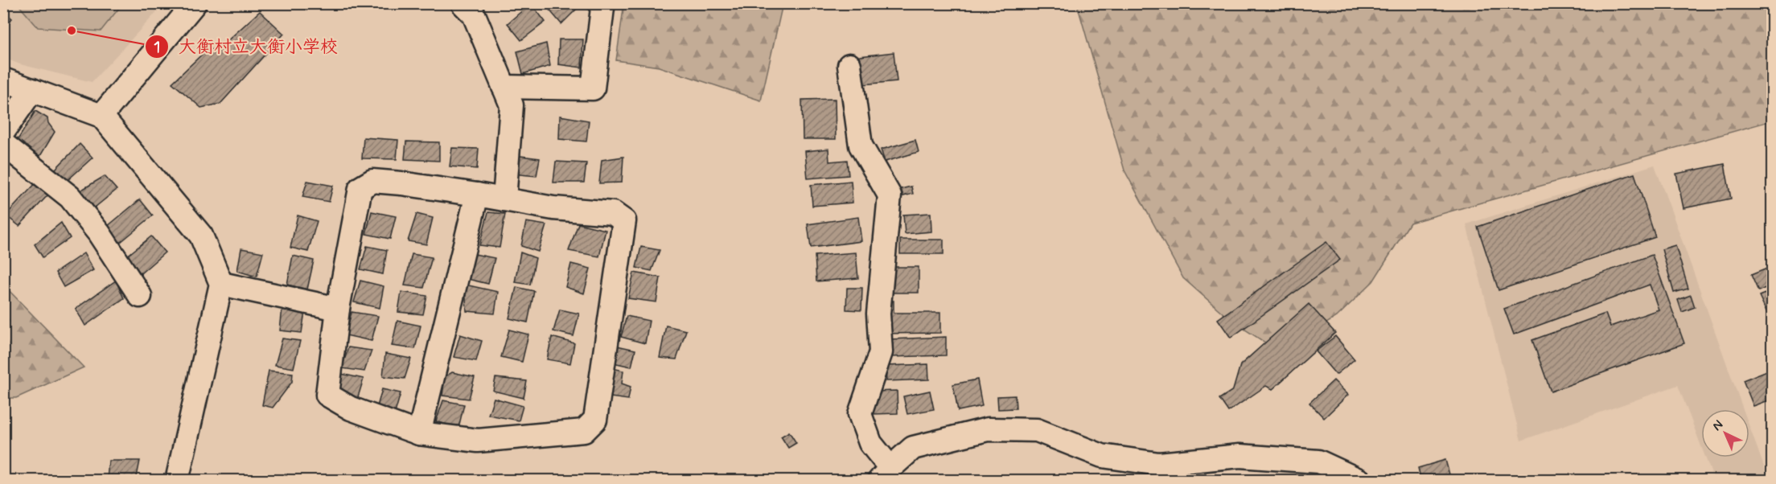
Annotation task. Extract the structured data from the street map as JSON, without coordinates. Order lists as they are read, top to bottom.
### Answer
{
  "places": ["大衡村立大衡小学校"],
  "north": "top left"
}
